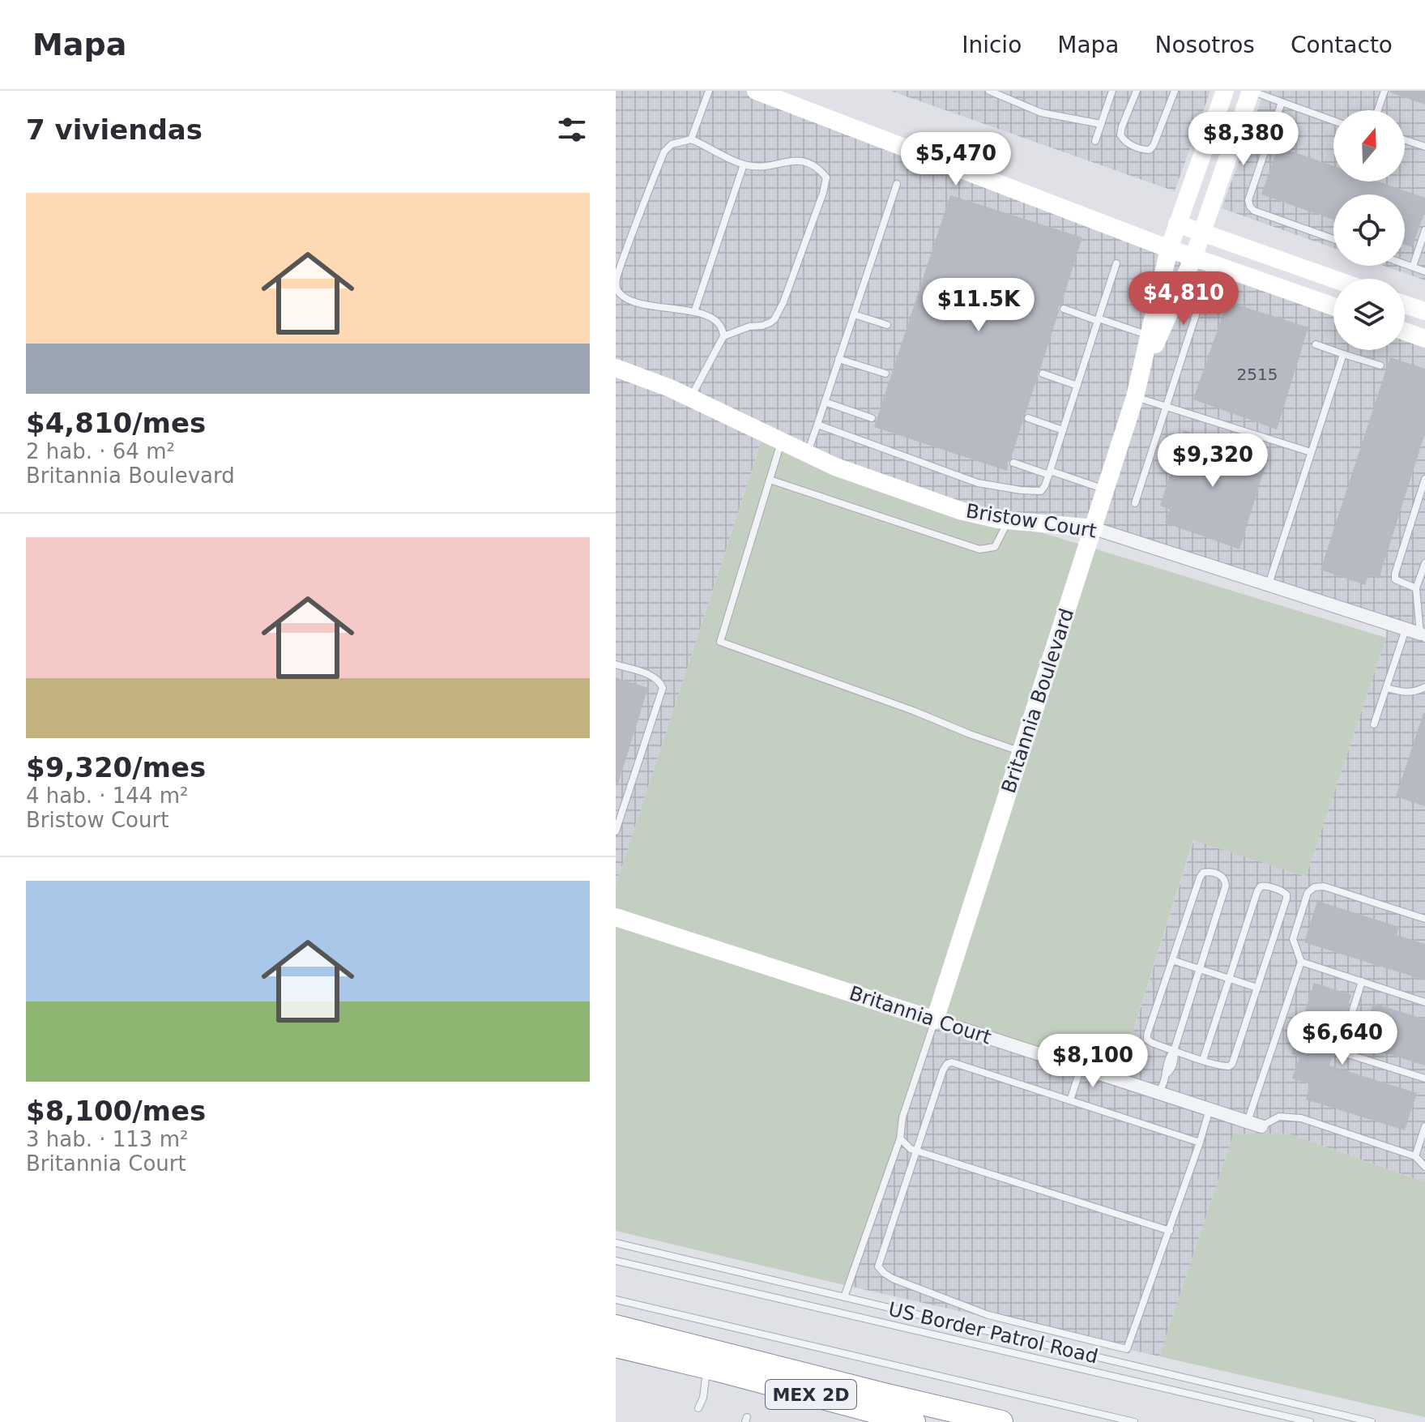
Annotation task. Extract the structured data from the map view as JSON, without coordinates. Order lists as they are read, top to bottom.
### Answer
{
  "streets": {
    "highway": ["MEX 2D"],
    "street": ["Bristow Court", "Britannia Boulevard", "Britannia Court"],
    "lane": ["US Border Patrol Road"]
  },
  "crossings": [
    ["Bristow Court", "Britannia Boulevard"],
    ["Britannia Boulevard", "Britannia Court"]
  ],
  "house_numbers": ["2515"],
  "north": "top",
  "page": {
    "header": "Mapa",
    "nav": [
      "Inicio",
      "Mapa",
      "Nosotros",
      "Contacto"
    ],
    "heading": "7 viviendas",
    "price": [
      "$8,380",
      "$5,470",
      "$4,810",
      "$11.5K",
      "$9,320",
      "$6,640",
      "$8,100"
    ],
    "list": [
      {
        "name": "$4,810/mes",
        "note": "2 hab. · 64 m² · Britannia Boulevard"
      },
      {
        "name": "$9,320/mes",
        "note": "4 hab. · 144 m² · Bristow Court"
      },
      {
        "name": "$8,100/mes",
        "note": "3 hab. · 113 m² · Britannia Court"
      }
    ]
  }
}
